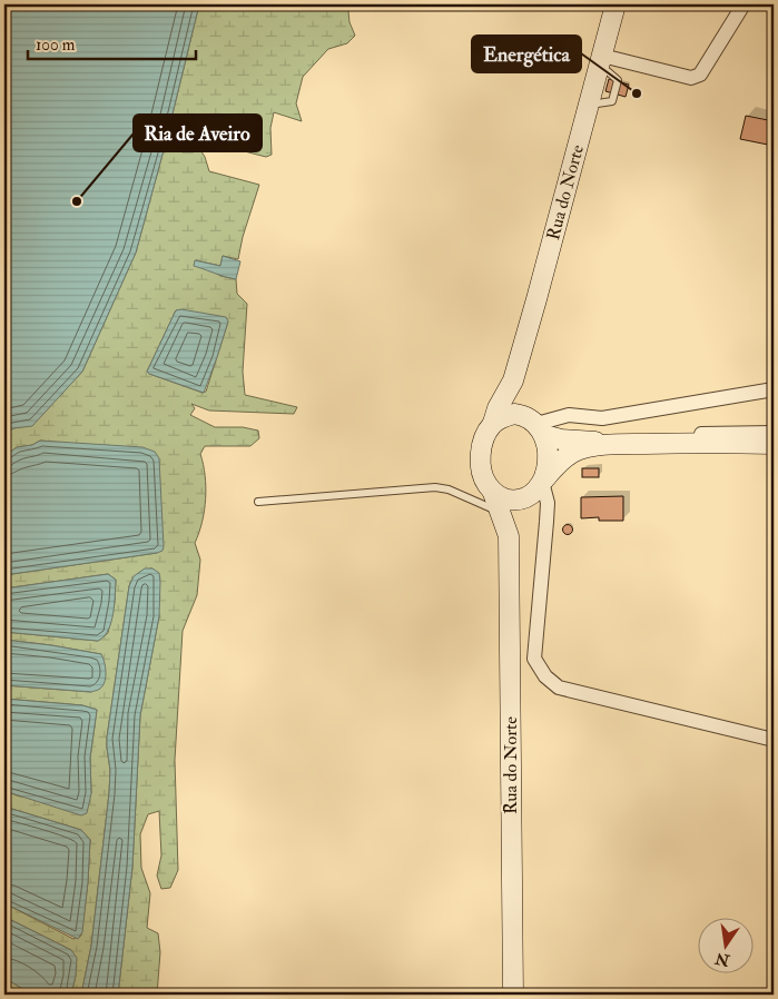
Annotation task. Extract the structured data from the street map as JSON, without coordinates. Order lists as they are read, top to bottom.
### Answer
{
  "streets": {
    "main road": ["Rua do Norte"]
  },
  "places": ["Energética", "Ria de Aveiro"],
  "scale_bar": "100 m",
  "north": "bottom"
}
